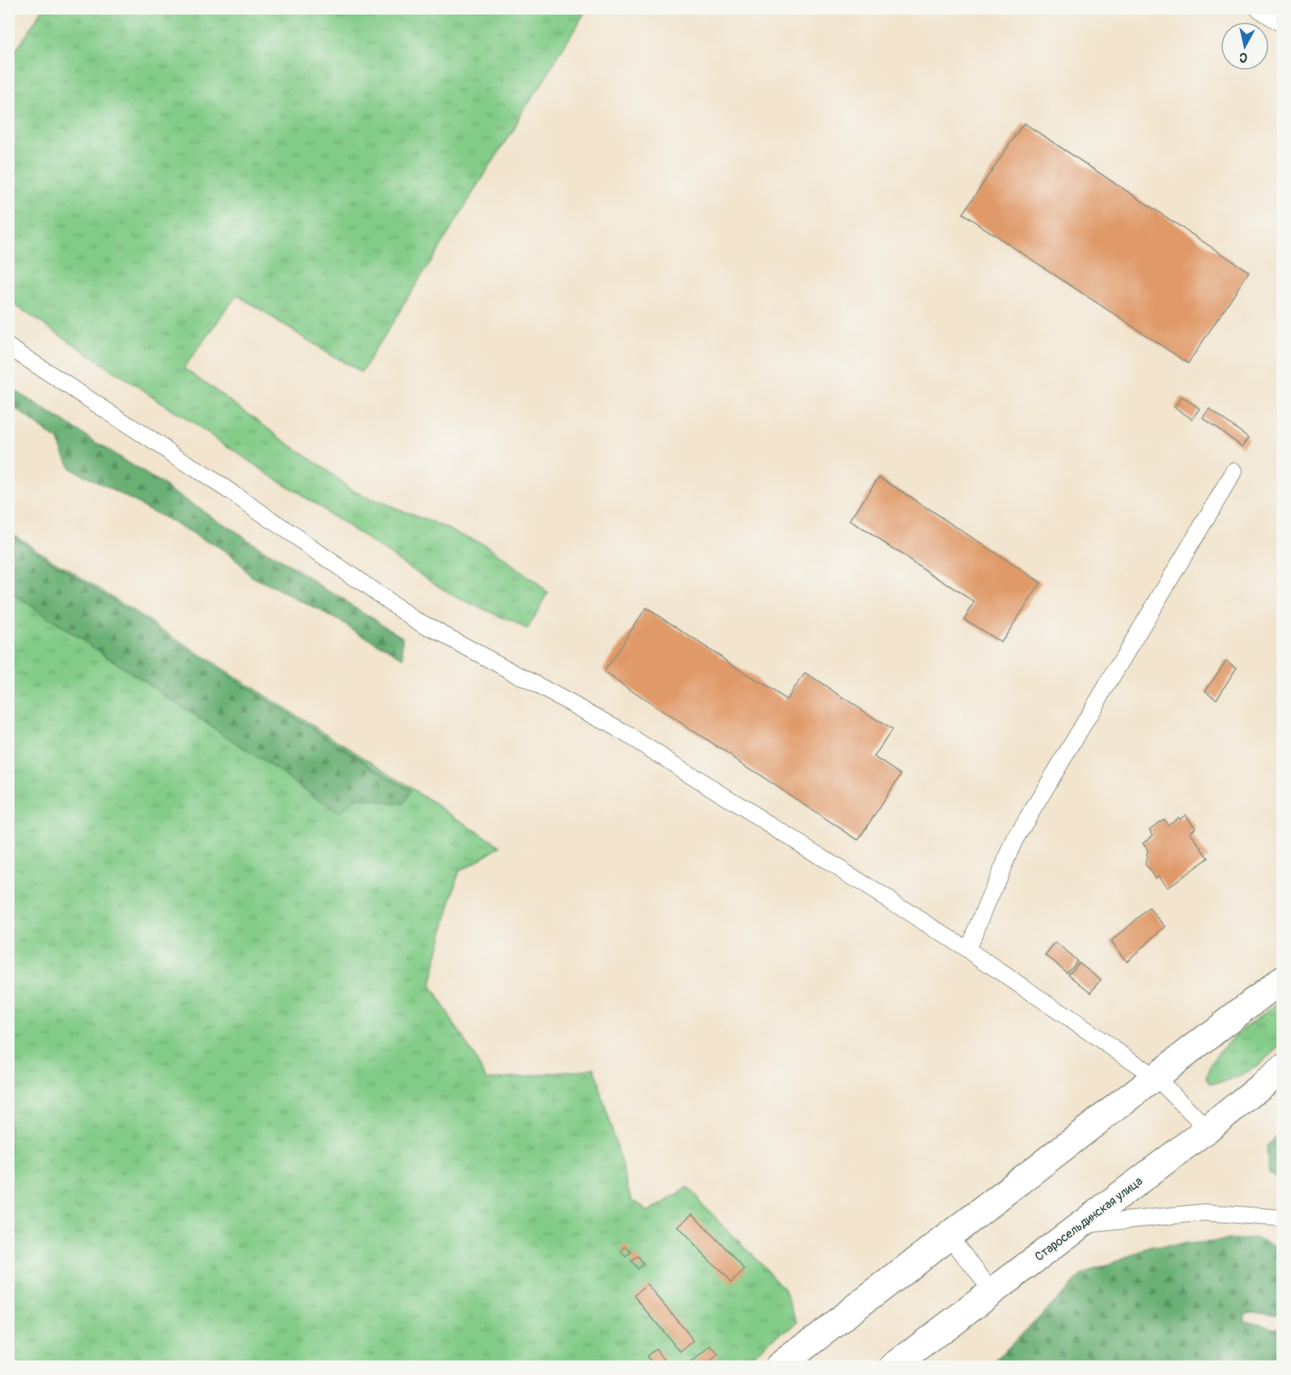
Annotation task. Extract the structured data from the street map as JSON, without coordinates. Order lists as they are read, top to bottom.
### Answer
{
  "streets": {
    "street": ["Старосельдинская улица"]
  },
  "north": "bottom"
}
